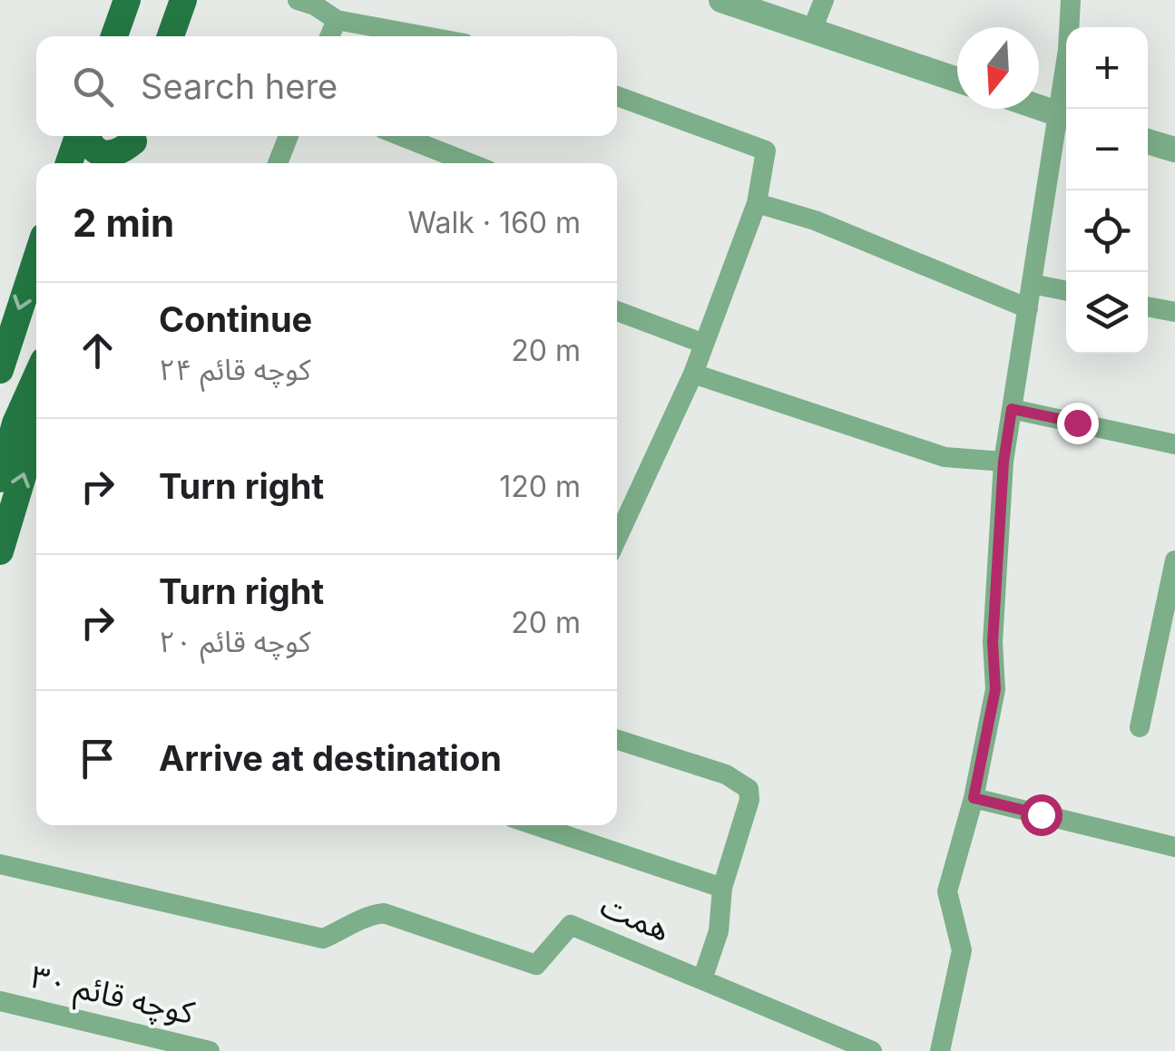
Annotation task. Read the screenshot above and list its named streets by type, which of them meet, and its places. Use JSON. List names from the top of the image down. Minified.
{"streets":{"street":["همت","کوچه قائم ۳۰"]},"north":"bottom","page":{"map_buttons":["+","−"],"search":"Search here","heading":["2 min","Walk · 160 m"],"list":[["Continue","کوچه قائم ۲۴","20 m"],["Turn right","120 m"],["Turn right","کوچه قائم ۲۰","20 m"],"Arrive at destination"]}}
